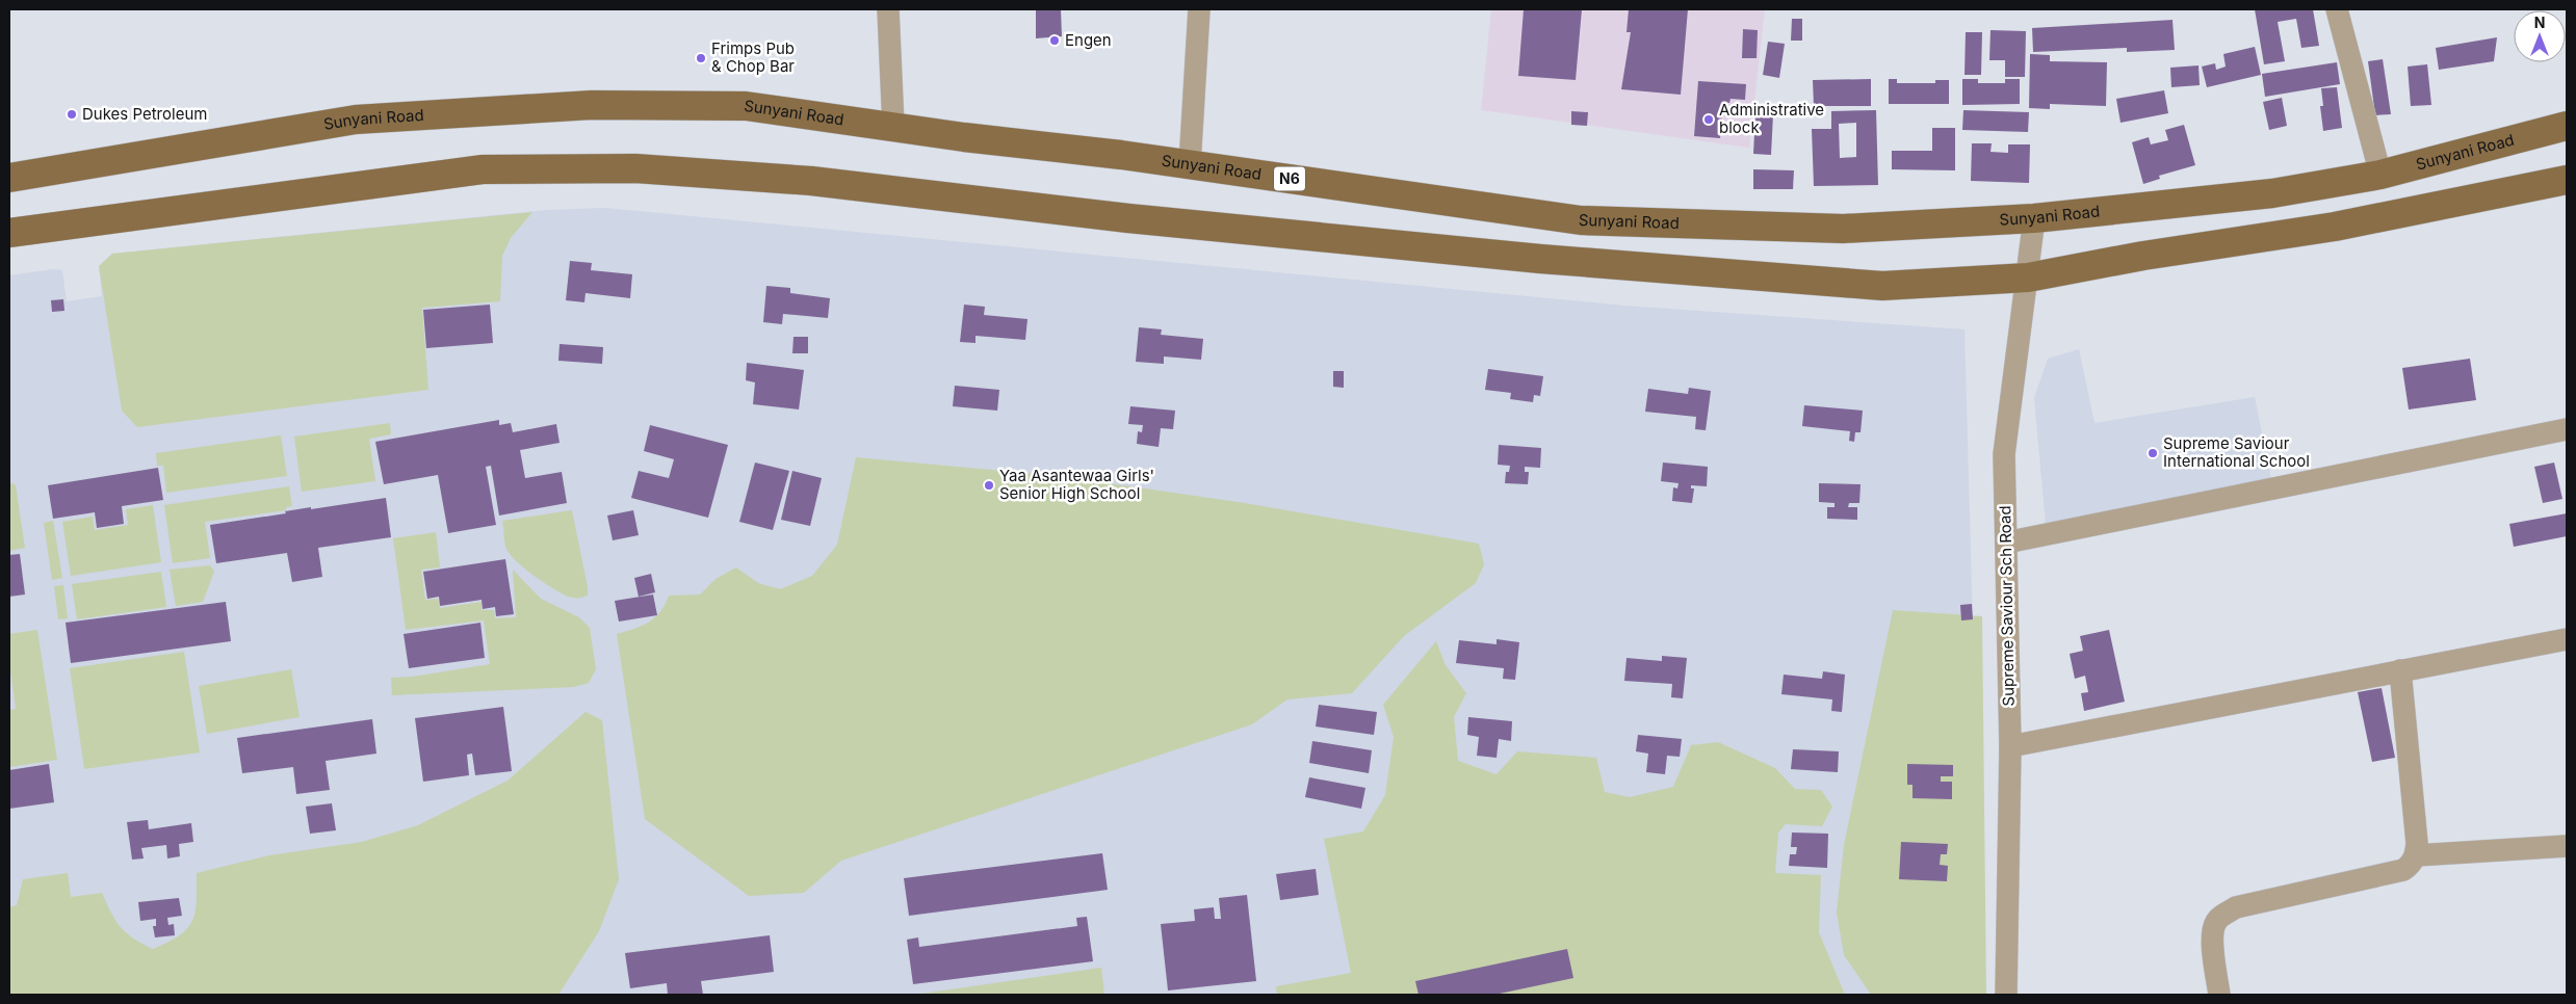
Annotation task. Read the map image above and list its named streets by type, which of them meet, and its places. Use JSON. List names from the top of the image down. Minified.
{"streets":{"main road":["Sunyani Road","N6"],"street":["Supreme Saviour Sch Road"]},"crossings":[["Sunyani Road","Supreme Saviour Sch Road"]],"places":["Engen","Frimps Pub & Chop Bar","Dukes Petroleum","Administrative block","Supreme Saviour International School","Yaa Asantewaa Girls' Senior High School"],"north":"top"}
